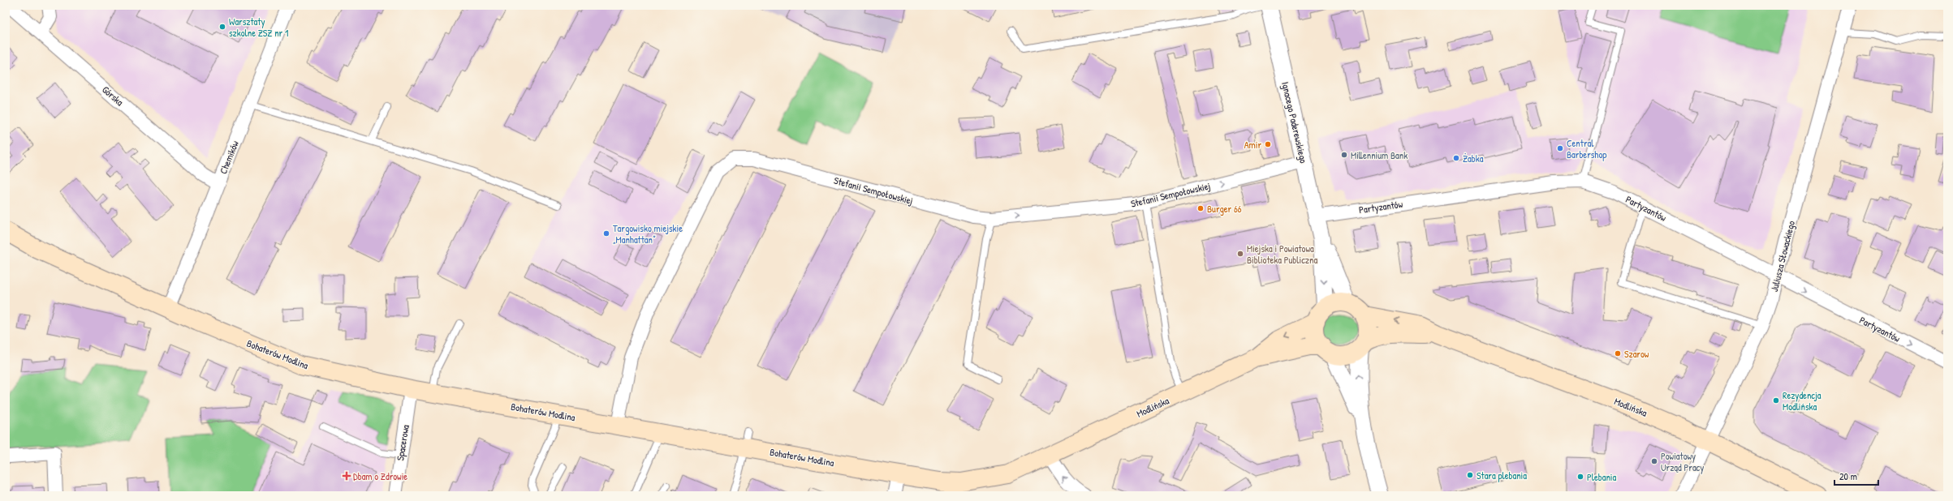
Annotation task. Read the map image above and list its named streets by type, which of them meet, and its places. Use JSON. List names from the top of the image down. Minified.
{"streets":{"main road":["Bohaterów Modlina","Modlińska"],"street":["Górska","Ignacego Paderewskiego","Chemików","Stefanii Sempołowskiej","Partyzantów","Juliusza Słowackiego","Spacerowa"]},"crossings":[["Górska","Chemików"],["Ignacego Paderewskiego","Stefanii Sempołowskiej"],["Ignacego Paderewskiego","Partyzantów"],["Ignacego Paderewskiego","Modlińska"],["Chemików","Bohaterów Modlina"],["Stefanii Sempołowskiej","Bohaterów Modlina"],["Partyzantów","Juliusza Słowackiego"],["Juliusza Słowackiego","Modlińska"],["Bohaterów Modlina","Modlińska"],["Bohaterów Modlina","Spacerowa"]],"one_way":["Stefanii Sempołowskiej"],"places":{"other":["Warsztaty szkolne ZSZ nr 1","Amir","Central Barbershop","Millennium Bank","Żabka","Burger 66","Targowisko miejskie „Manhattan”","Miejska i Powiatowa Biblioteka Publiczna","Szarow","Rezydencja Modlińska","Powiatowy Urząd Pracy","Stara plebania","Plebania"],"health":["Dbam o Zdrowie"]},"scale_bar":"20 m"}
